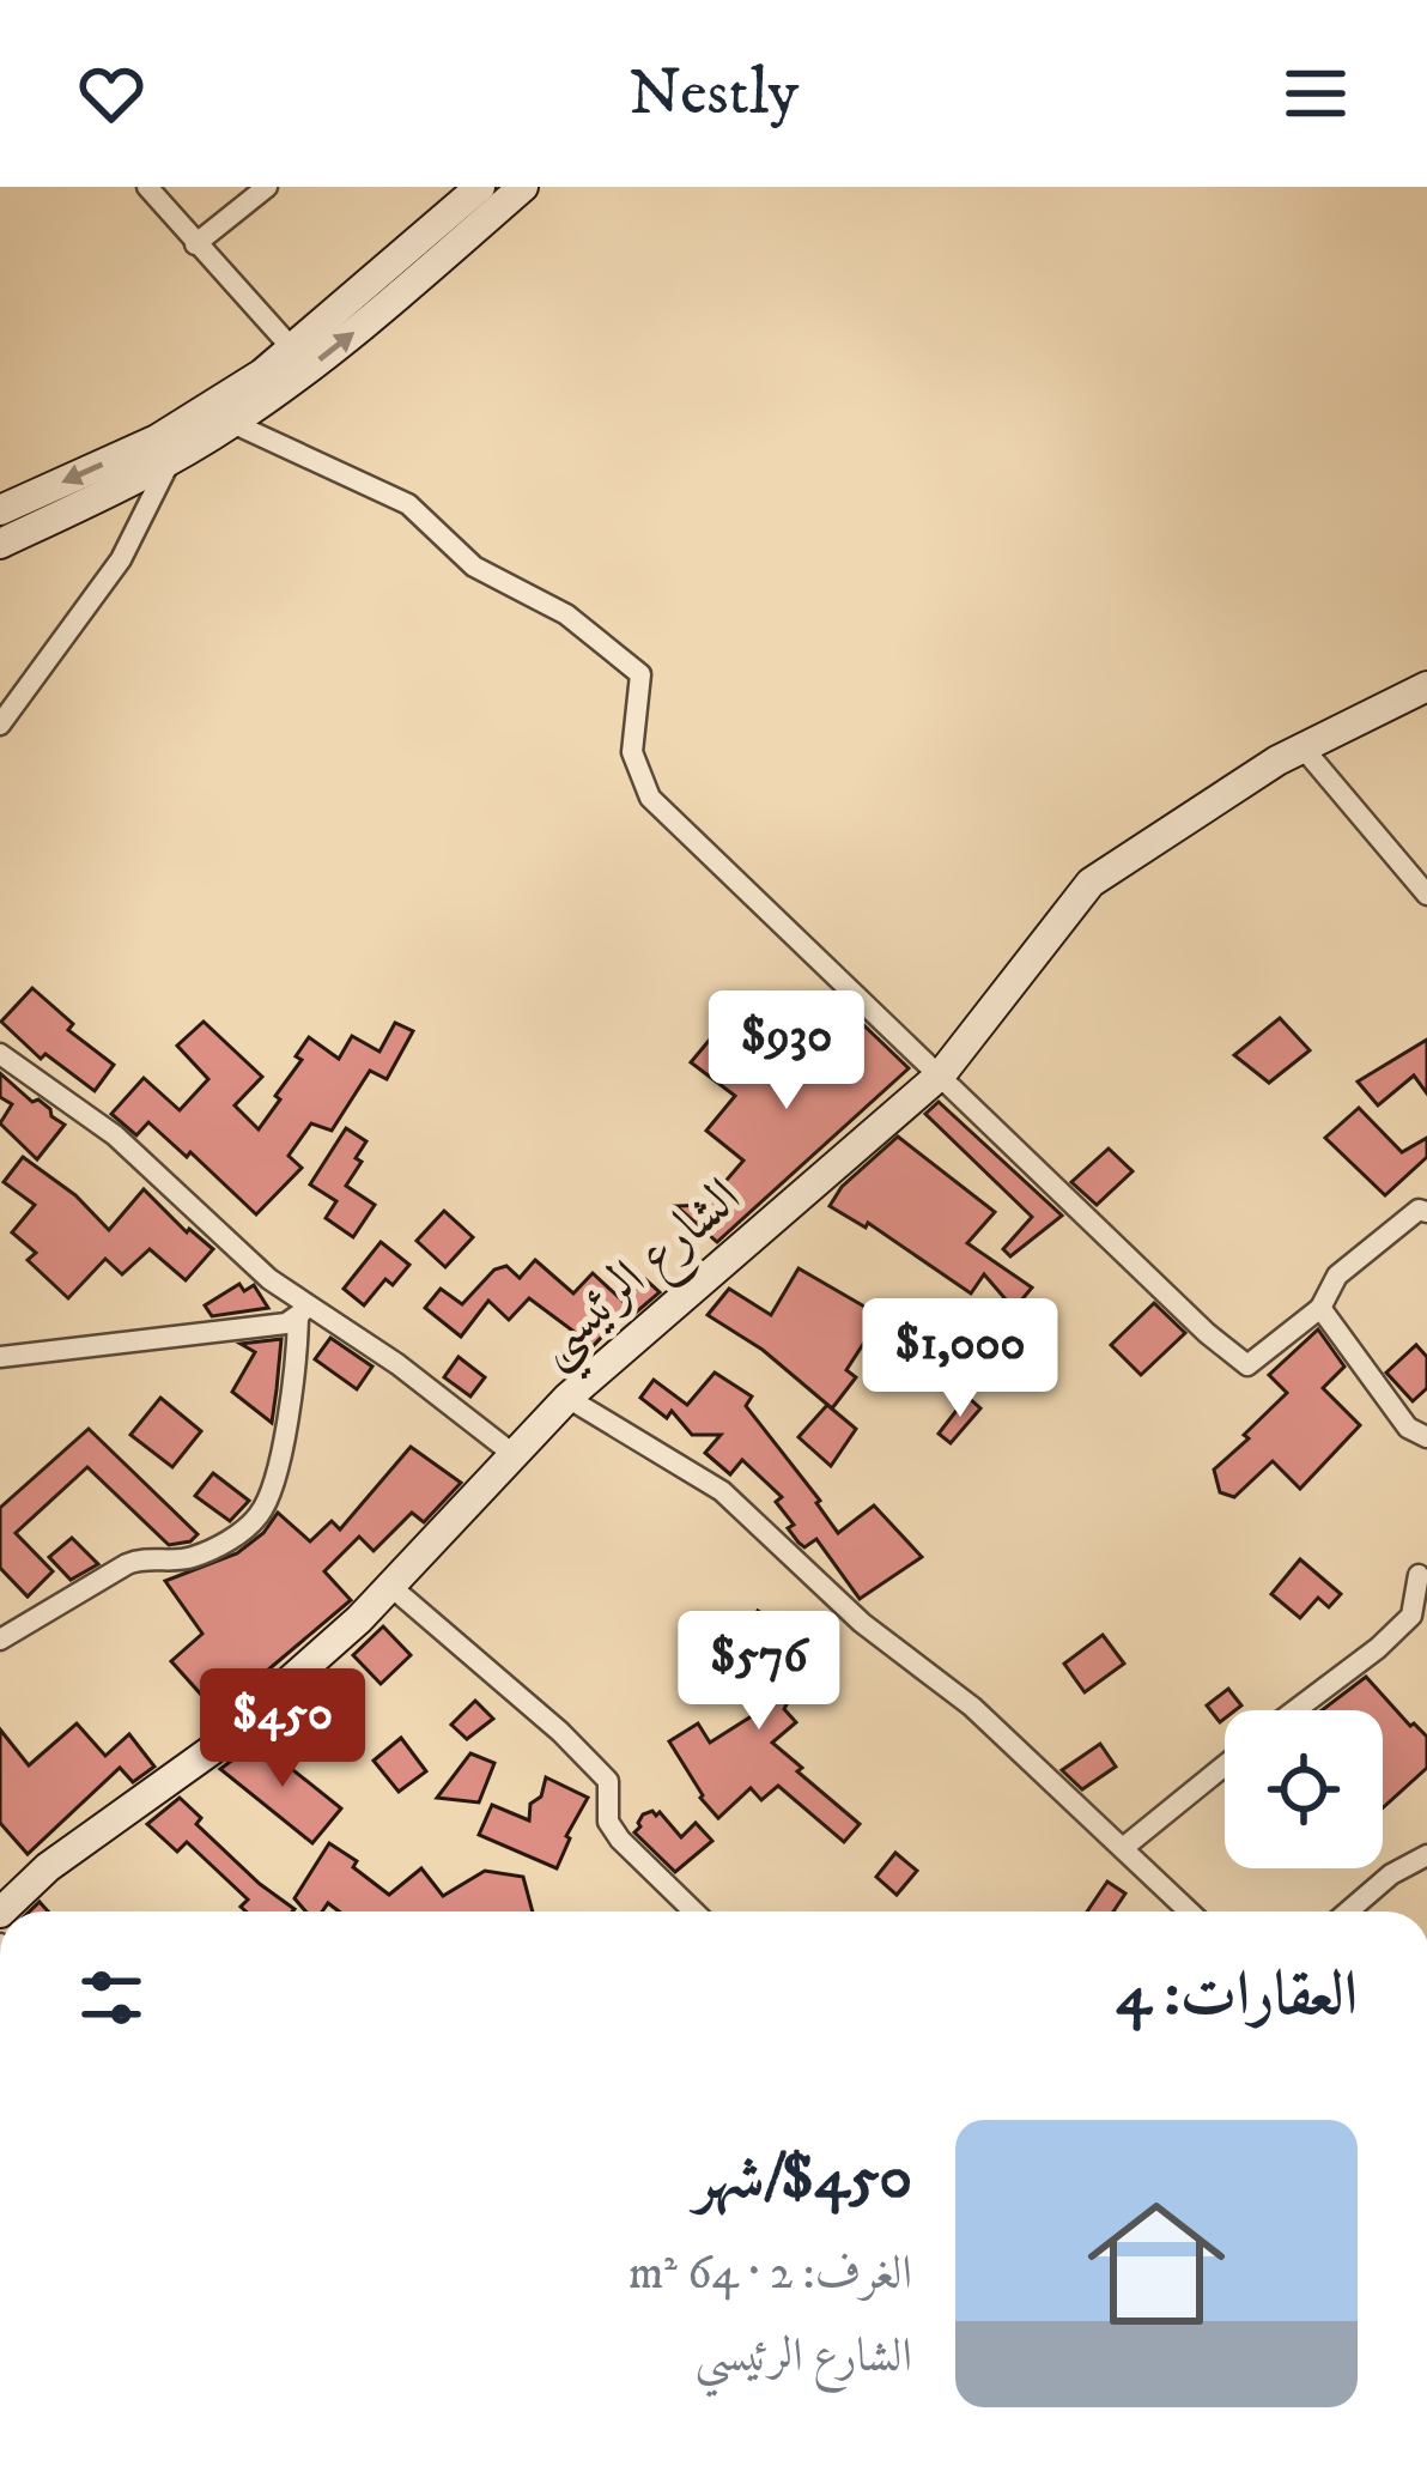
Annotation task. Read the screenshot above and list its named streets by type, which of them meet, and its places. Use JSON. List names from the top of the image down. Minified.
{"streets":{"street":["الشارع الرئيسي"]},"page":{"header":"Nestly","price":["$930","$1,000","$576","$450"],"heading":"العقارات: 4","list":[{"name":"$450/شهر","note":"الغرف: 2 · 64 m² · الشارع الرئيسي"}]}}
